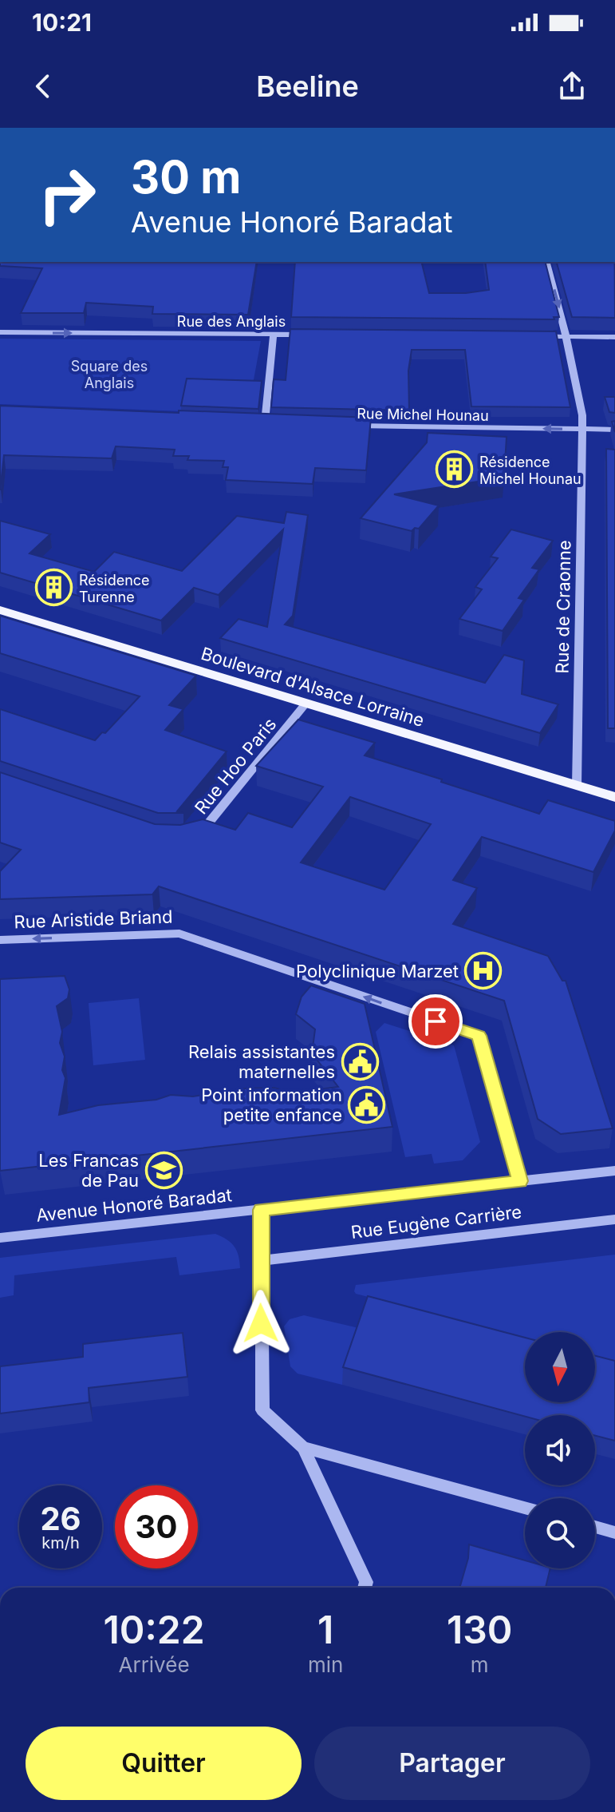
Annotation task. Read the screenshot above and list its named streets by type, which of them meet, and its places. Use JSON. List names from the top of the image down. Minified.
{"streets":{"main road":["Boulevard d'Alsace Lorraine"],"street":["Rue des Anglais","Rue Michel Hounau","Rue de Craonne","Rue Hoo Paris","Rue Aristide Briand","Avenue Honoré Baradat","Rue Eugène Carrière"]},"crossings":[["Rue Michel Hounau","Rue de Craonne"],["Rue de Craonne","Boulevard d'Alsace Lorraine"],["Boulevard d'Alsace Lorraine","Rue Hoo Paris"],["Rue Aristide Briand","Avenue Honoré Baradat"]],"one_way":["Rue des Anglais","Rue Michel Hounau","Rue Aristide Briand"],"parks":["Square des Anglais"],"places":{"building":["Résidence Michel Hounau","Résidence Turenne"],"hospital":["Polyclinique Marzet"],"public building":["Relais assistantes maternelles","Point information petite enfance"],"school or university":["Les Francas de Pau"]},"north":"bottom","page":{"status":"10:21","header":"Beeline","turn":["30 m","Avenue Honoré Baradat"],"speed":"26 km/h","limit":"30","eta":["10:22","Arrivée","1","min","130","m"],"buttons":["Quitter","Partager"]}}
